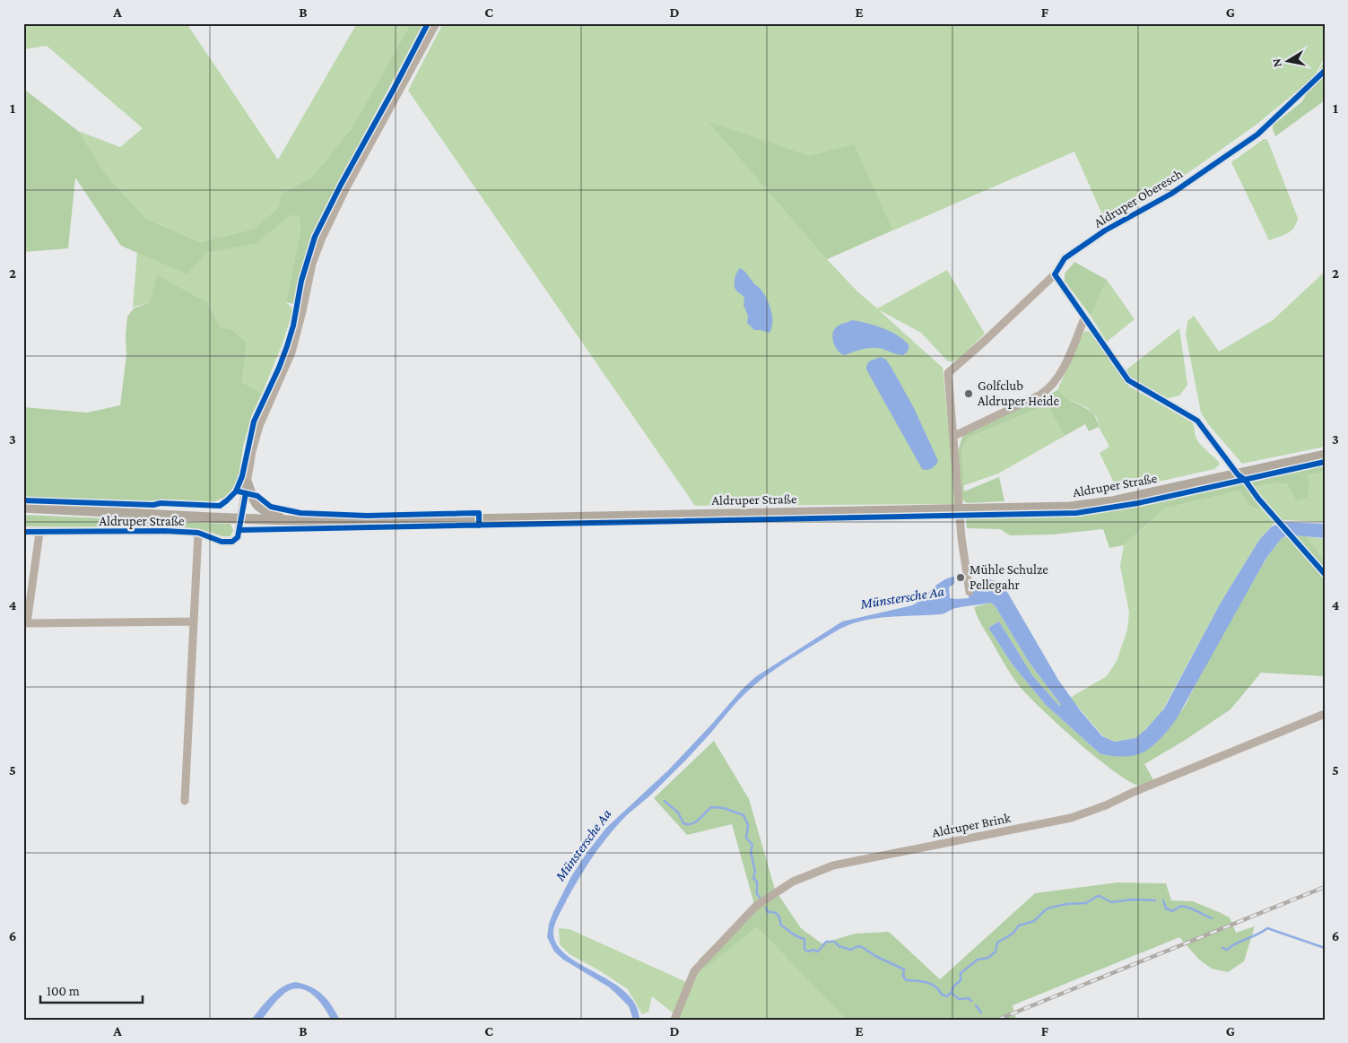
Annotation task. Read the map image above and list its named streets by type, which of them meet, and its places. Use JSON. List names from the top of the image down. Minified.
{"streets":{"main road":["Aldruper Straße"],"street":["Aldruper Oberesch","Aldruper Brink"]},"crossings":[["Aldruper Oberesch","Aldruper Straße"]],"water":["Münstersche Aa"],"places":["Golfclub Aldruper Heide","Mühle Schulze Pellegahr"],"scale_bar":"100 m","north":"left","grid":{"columns":["A","B","C","D","E","F","G"],"rows":["1","2","3","4","5","6"]}}
